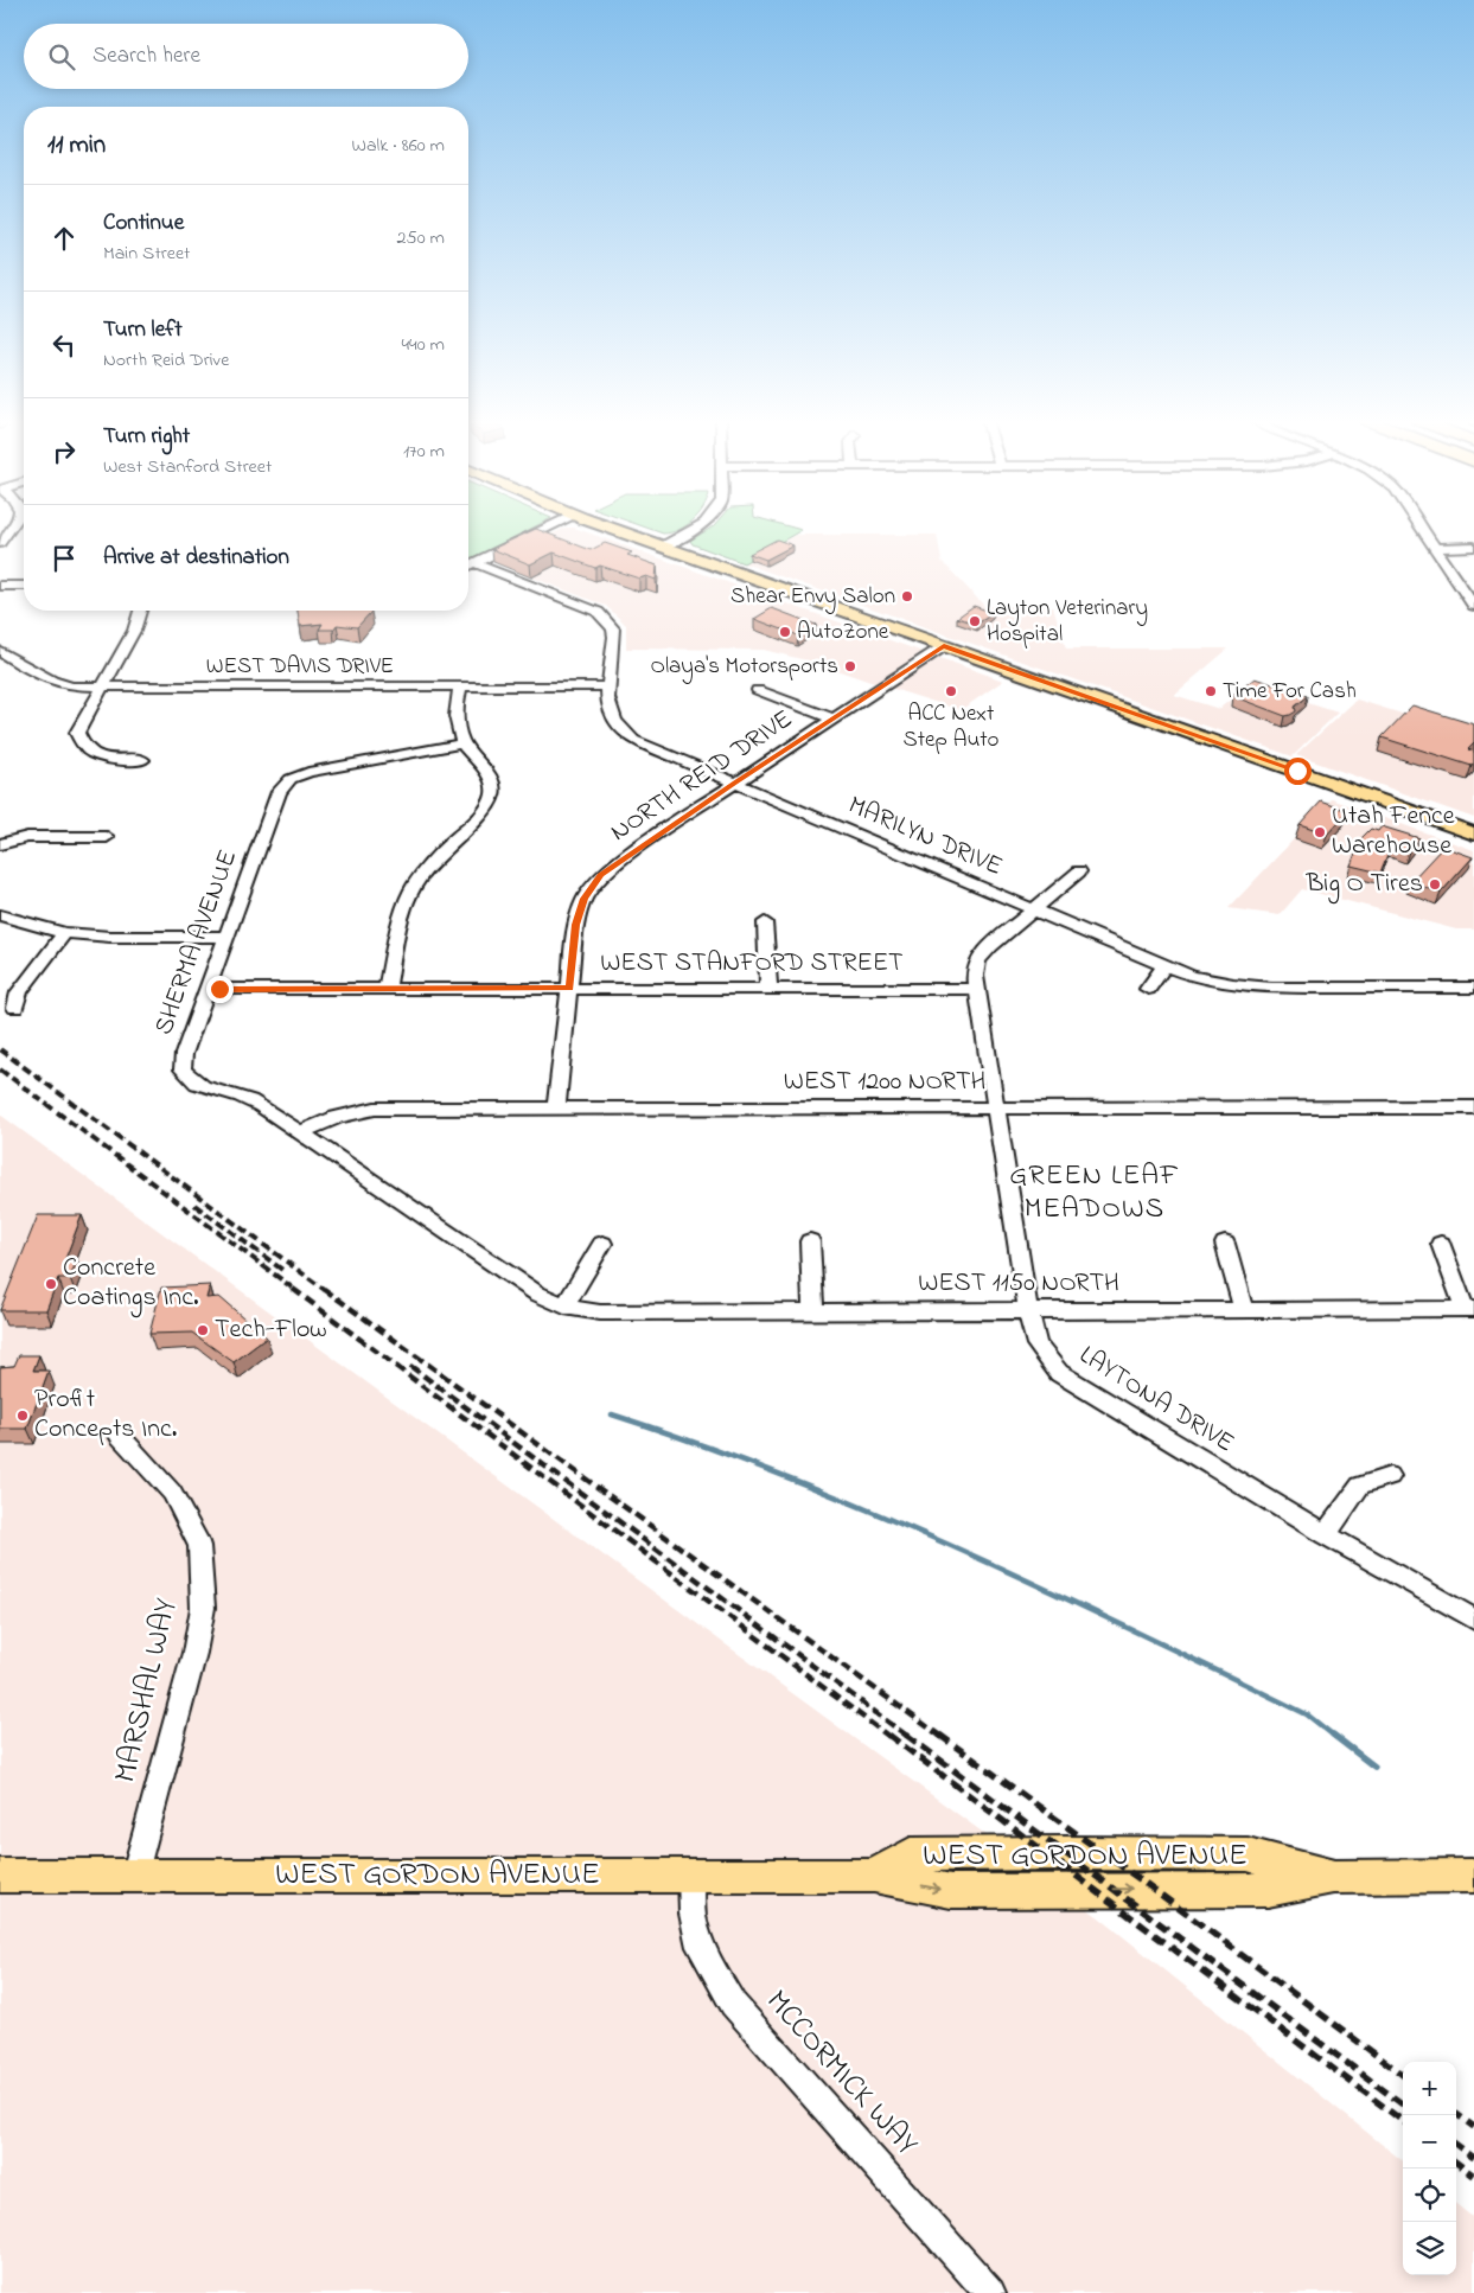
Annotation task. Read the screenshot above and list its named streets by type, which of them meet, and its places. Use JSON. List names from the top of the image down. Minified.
{"streets":{"main road":["WEST GORDON AVENUE"],"street":["WEST DAVIS DRIVE","NORTH REID DRIVE","MARILYN DRIVE","SHERMA AVENUE","WEST STANFORD STREET","WEST 1200 NORTH","WEST 1150 NORTH","LAYTONA DRIVE","MARSHAL WAY","MCCORMICK WAY"]},"crossings":[["WEST DAVIS DRIVE","MARILYN DRIVE"],["NORTH REID DRIVE","MARILYN DRIVE"],["NORTH REID DRIVE","WEST STANFORD STREET"],["NORTH REID DRIVE","WEST 1200 NORTH"],["MARILYN DRIVE","LAYTONA DRIVE"],["SHERMA AVENUE","WEST STANFORD STREET"],["SHERMA AVENUE","WEST 1200 NORTH"],["SHERMA AVENUE","WEST 1150 NORTH"],["WEST STANFORD STREET","LAYTONA DRIVE"],["WEST 1200 NORTH","LAYTONA DRIVE"],["WEST 1150 NORTH","LAYTONA DRIVE"],["MARSHAL WAY","WEST GORDON AVENUE"],["WEST GORDON AVENUE","MCCORMICK WAY"]],"districts":["GREEN LEAF MEADOWS"],"places":["Shear Envy Salon","Layton Veterinary Hospital","AutoZone","Olaya's Motorsports","ACC Next Step Auto","Time For Cash","Utah Fence Warehouse","Big O Tires","Concrete Coatings Inc.","Tech-Flow","Profit Concepts Inc."],"page":{"search":"Search here","heading":["11 min","Walk · 860 m"],"list":[["Continue","Main Street","250 m"],["Turn left","North Reid Drive","440 m"],["Turn right","West Stanford Street","170 m"],"Arrive at destination"],"map_buttons":["+","−"]}}
